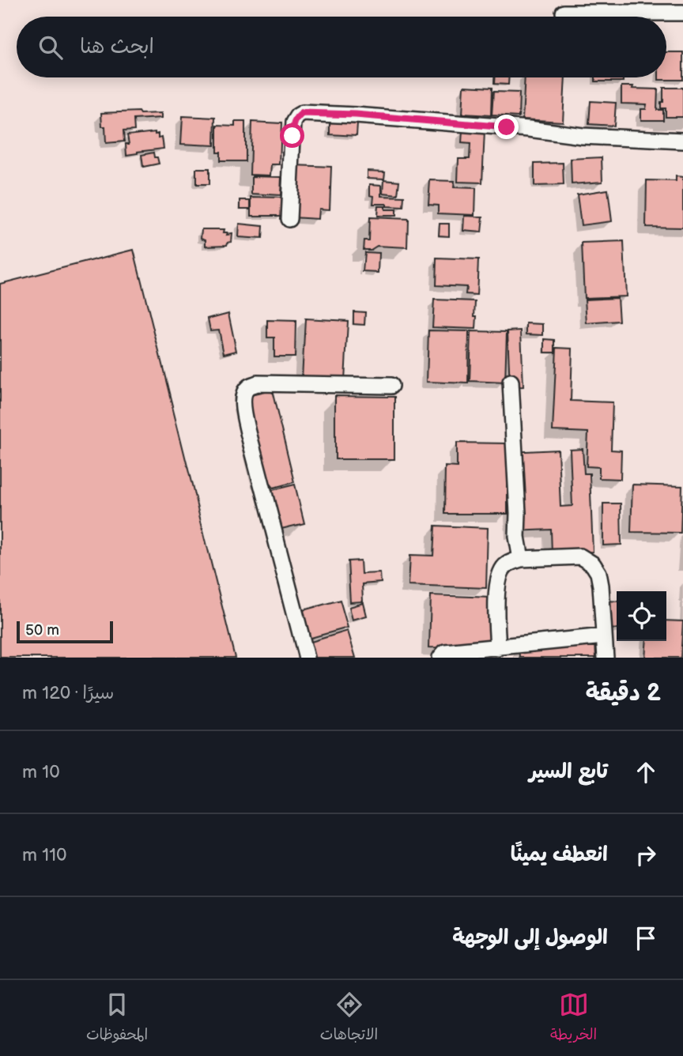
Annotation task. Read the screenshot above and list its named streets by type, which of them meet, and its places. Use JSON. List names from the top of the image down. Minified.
{"scale_bar":"50 m","page":{"search":"ابحث هنا","scale":"50 m","heading":["2 دقيقة","سيرًا · 120 m"],"list":[["تابع السير","10 m"],["انعطف يمينًا","110 m"],"الوصول إلى الوجهة"],"nav":["الخريطة","الاتجاهات","المحفوظات"]}}
